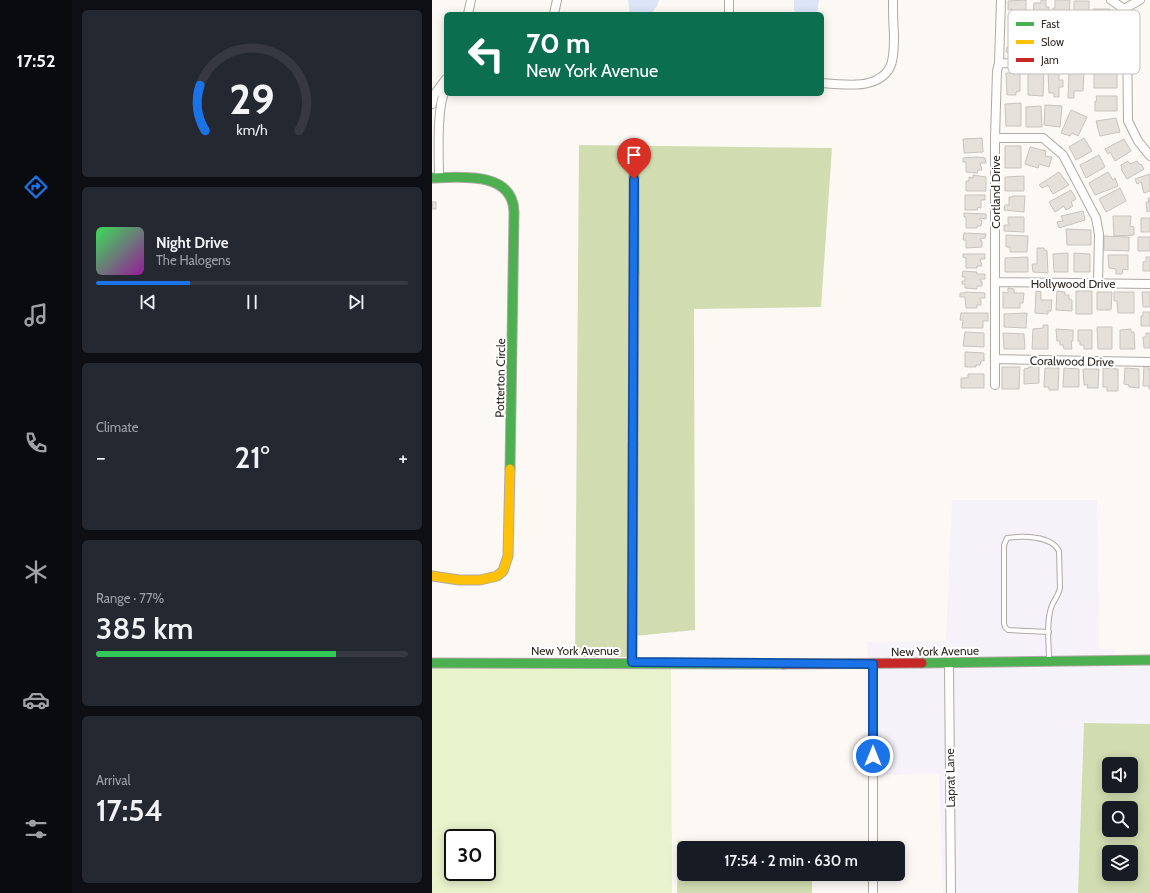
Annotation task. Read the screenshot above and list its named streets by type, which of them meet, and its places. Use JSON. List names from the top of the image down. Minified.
{"streets":{"street":["Cortland Drive","Hollywood Drive","Coralwood Drive","Potterton Circle","New York Avenue","Laprat Lane"]},"crossings":[["Cortland Drive","Hollywood Drive"],["Cortland Drive","Coralwood Drive"],["New York Avenue","Laprat Lane"]],"legend":["Fast","Slow","Jam"],"page":{"tabs":"17:52","turn":["70 m","New York Avenue"],"song":["Night Drive","The Halogens"],"tile":["Climate",["Range · 77%","385 km"],["Arrival","17:54"]],"heat":["−","21°","+"],"limit":"30","trip":"17:54 · 2 min · 630 m","gauge":["29","km/h"]}}
